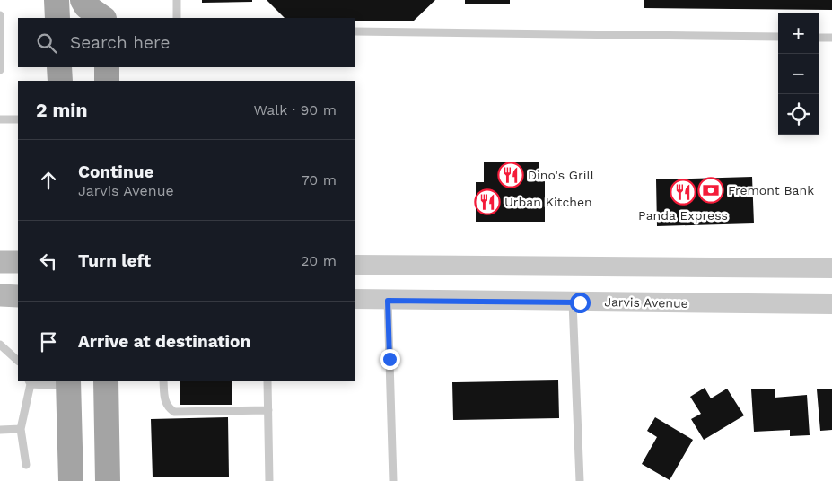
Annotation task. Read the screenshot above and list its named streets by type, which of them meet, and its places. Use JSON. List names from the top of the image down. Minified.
{"streets":{"street":["Jarvis Avenue"]},"places":{"restaurant":["Dino's Grill","Panda Express","Urban Kitchen"],"bank":["Fremont Bank"]},"page":{"map_buttons":["+","−"],"search":"Search here","heading":["2 min","Walk · 90 m"],"list":[["Continue","Jarvis Avenue","70 m"],["Turn left","20 m"],"Arrive at destination"]}}
